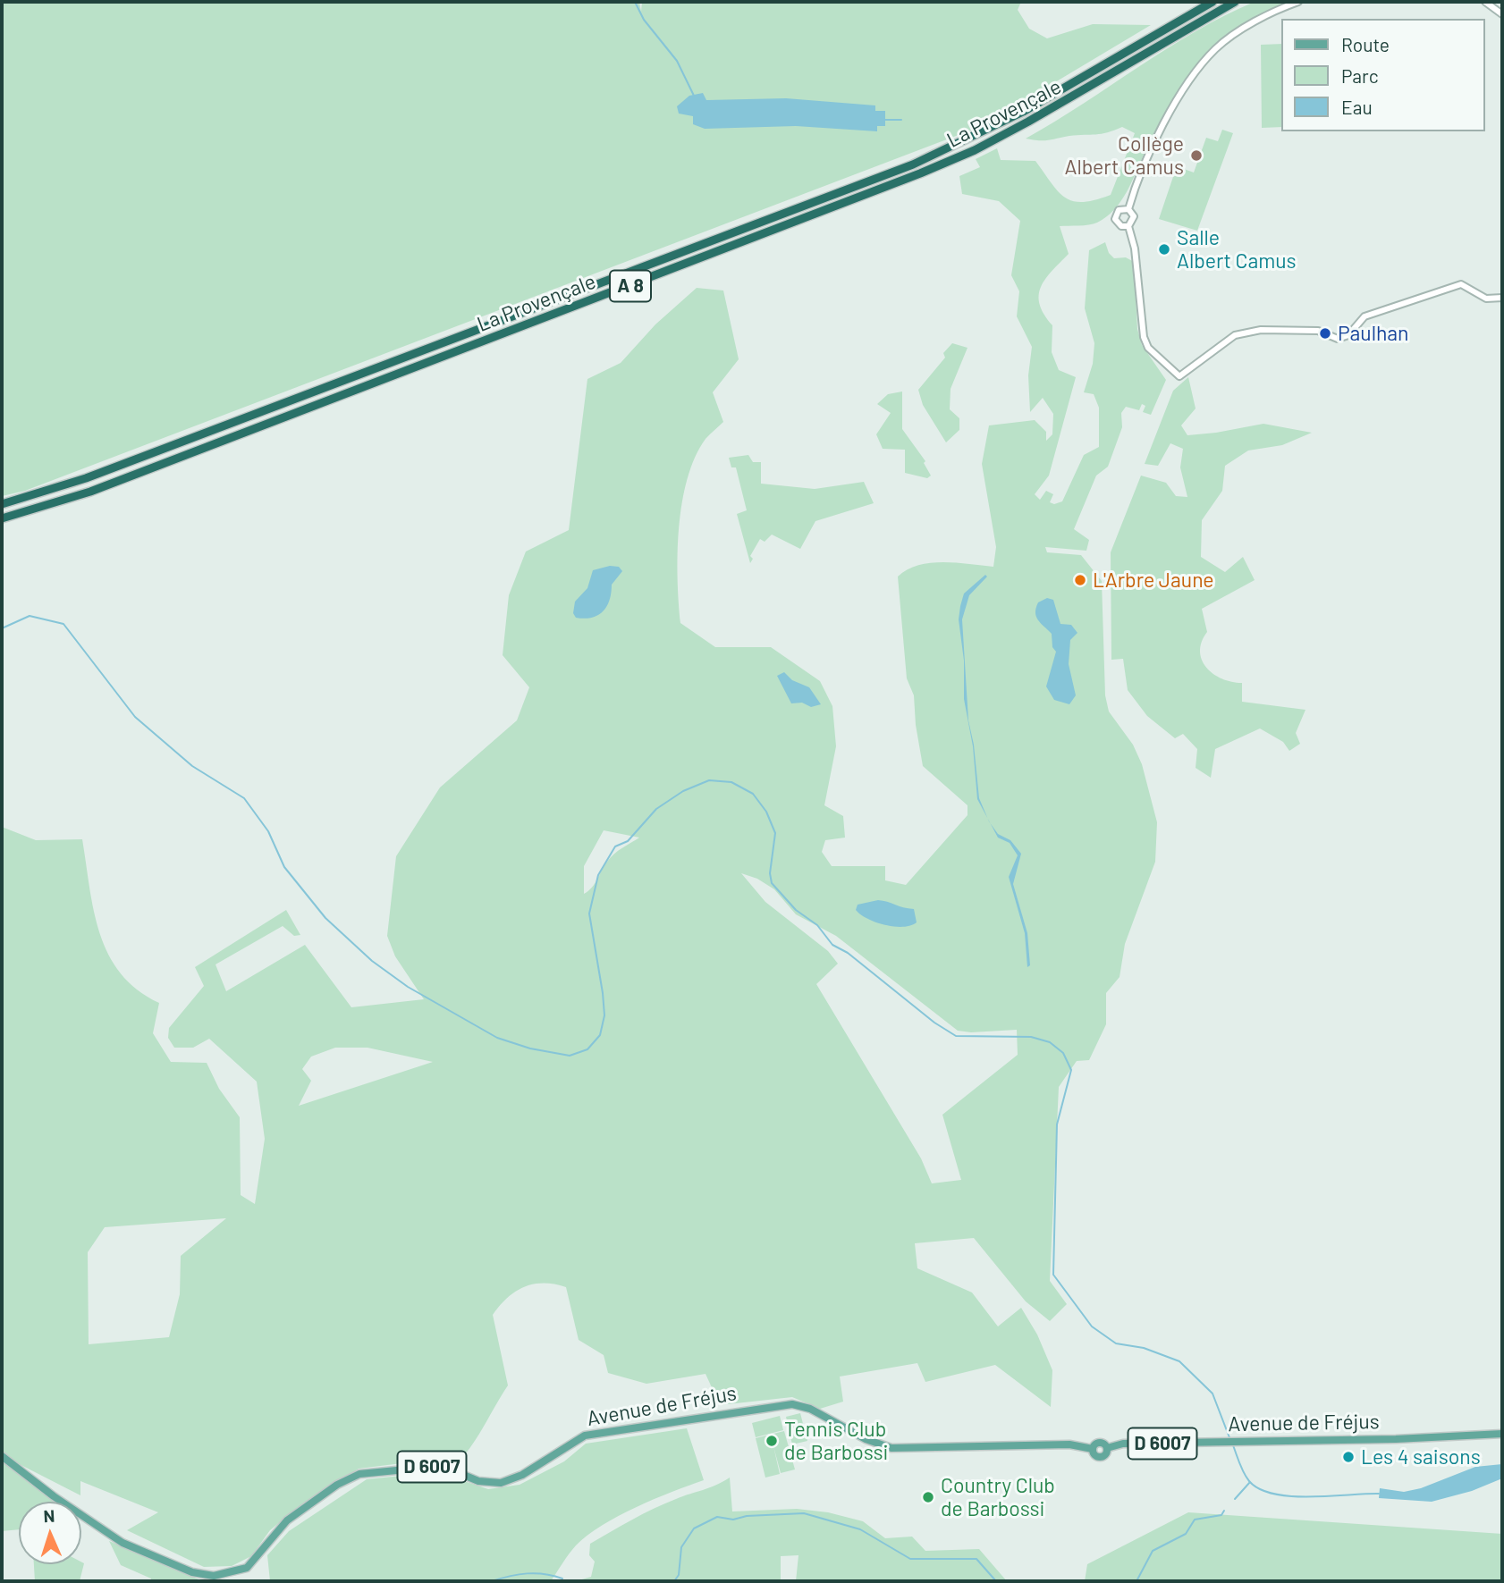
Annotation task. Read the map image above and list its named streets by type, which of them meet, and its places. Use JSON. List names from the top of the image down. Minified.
{"streets":{"highway":["La Provençale","A 8"],"main road":["Avenue de Fréjus","D 6007"]},"places":["Collège Albert Camus","Salle Albert Camus","Paulhan","L'Arbre Jaune","Tennis Club de Barbossi","Les 4 saisons","Country Club de Barbossi"],"legend":["Route","Parc","Eau"],"north":"top"}
